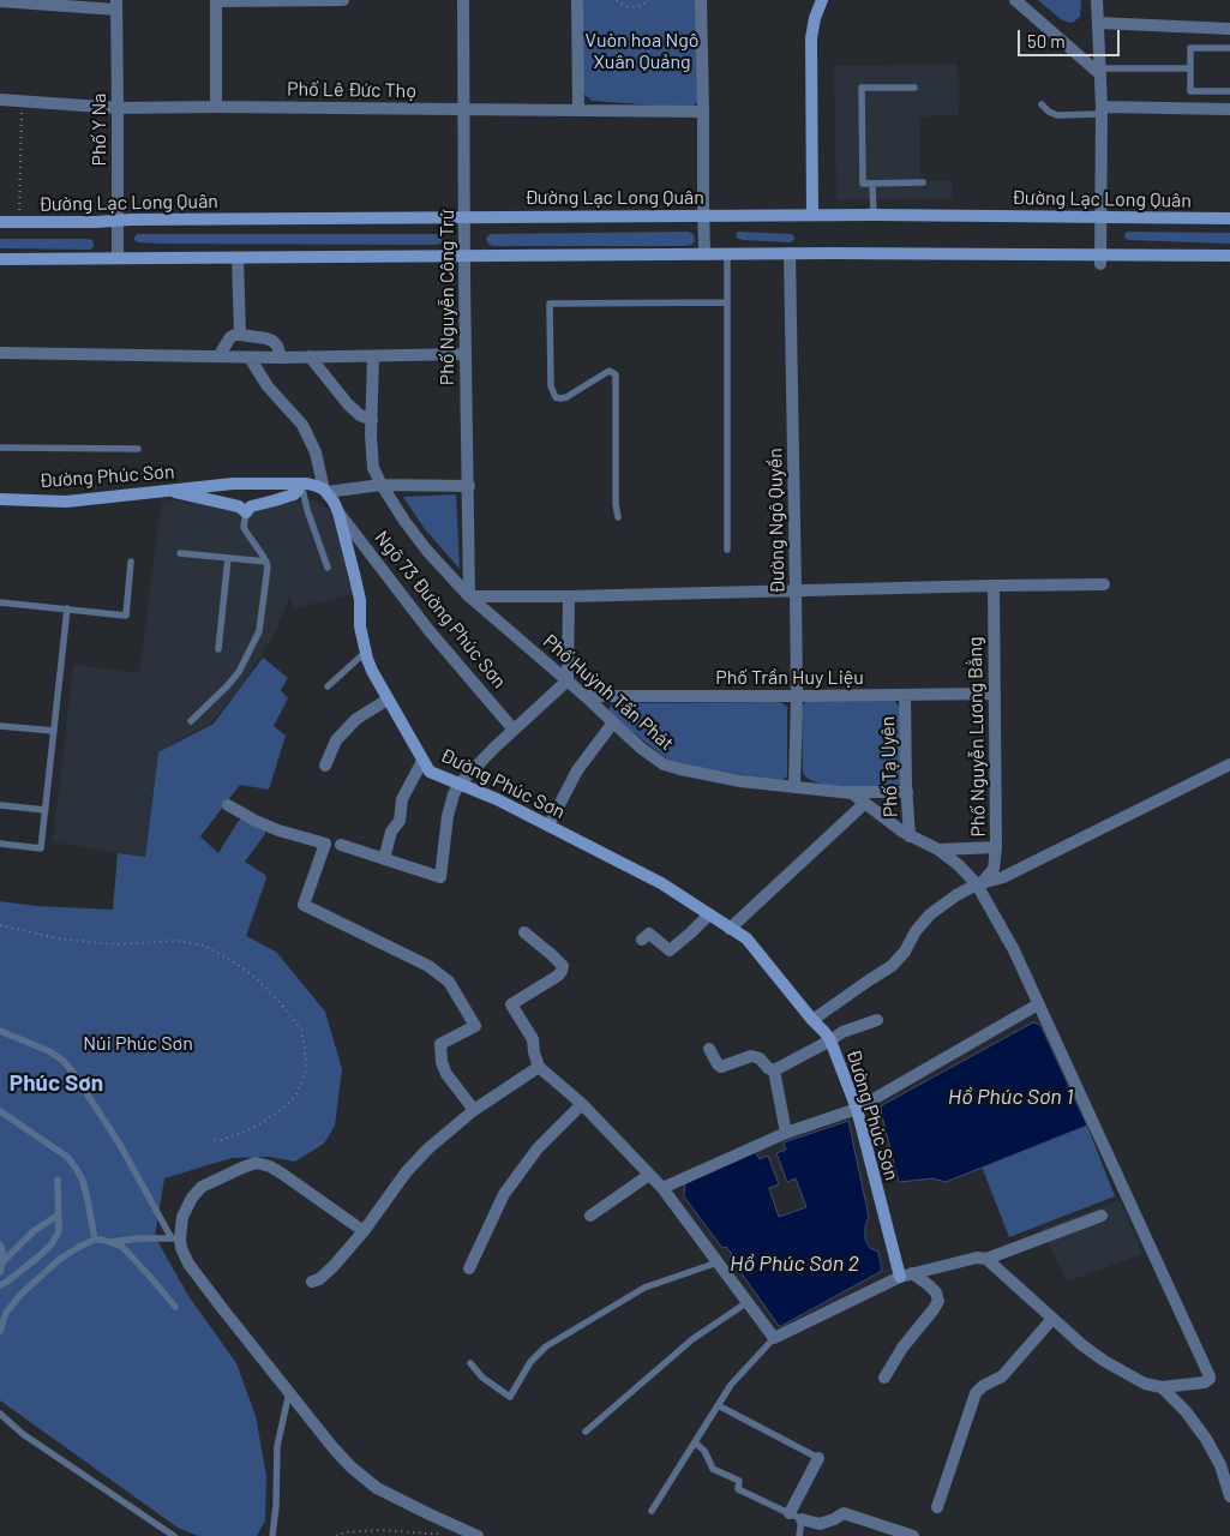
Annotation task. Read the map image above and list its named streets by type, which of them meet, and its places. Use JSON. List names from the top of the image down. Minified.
{"streets":{"main road":["Đường Lạc Long Quân","Đường Phúc Sơn"],"street":["Phố Lê Đức Thọ","Phố Y Na","Phố Nguyễn Công Trứ","Đường Ngô Quyền","Ngõ 73 Đường Phúc Sơn","Phố Trần Huy Liệu","Phố Huỳnh Tấn Phát","Phố Nguyễn Lương Bằng","Phố Tạ Uyên"]},"crossings":[["Phố Lê Đức Thọ","Phố Y Na"],["Phố Lê Đức Thọ","Phố Nguyễn Công Trứ"],["Phố Y Na","Đường Lạc Long Quân"],["Đường Lạc Long Quân","Phố Nguyễn Công Trứ"],["Phố Nguyễn Công Trứ","Phố Huỳnh Tấn Phát"],["Đường Phúc Sơn","Ngõ 73 Đường Phúc Sơn"],["Đường Ngô Quyền","Phố Trần Huy Liệu"],["Đường Ngô Quyền","Phố Huỳnh Tấn Phát"],["Phố Trần Huy Liệu","Phố Huỳnh Tấn Phát"],["Phố Trần Huy Liệu","Phố Nguyễn Lương Bằng"],["Phố Trần Huy Liệu","Phố Tạ Uyên"],["Phố Huỳnh Tấn Phát","Phố Nguyễn Lương Bằng"],["Phố Huỳnh Tấn Phát","Phố Tạ Uyên"]],"districts":["Phúc Sơn"],"water":["Hồ Phúc Sơn 1","Hồ Phúc Sơn 2"],"parks":["Vuòn hoa Ngô Xuân Quảng","Núi Phúc Sơn"],"scale_bar":"50 m"}
